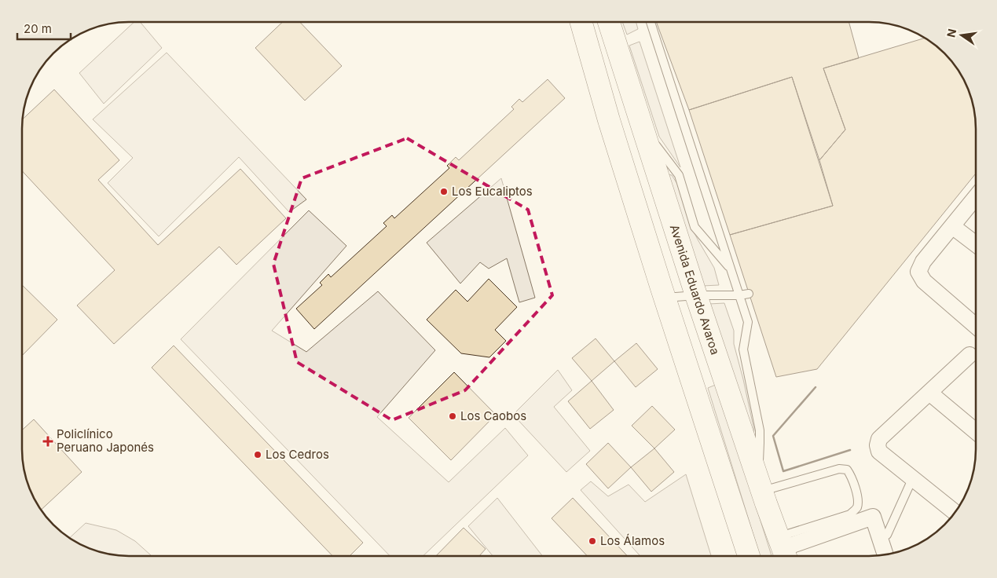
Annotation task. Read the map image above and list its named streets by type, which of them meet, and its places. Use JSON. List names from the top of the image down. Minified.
{"streets":{"main road":["Avenida Eduardo Avaroa"]},"places":{"other":["Los Eucaliptos","Los Caobos","Los Cedros","Los Álamos"],"health":["Policlínico Peruano Japonés"]},"scale_bar":"20 m","north":"left"}
